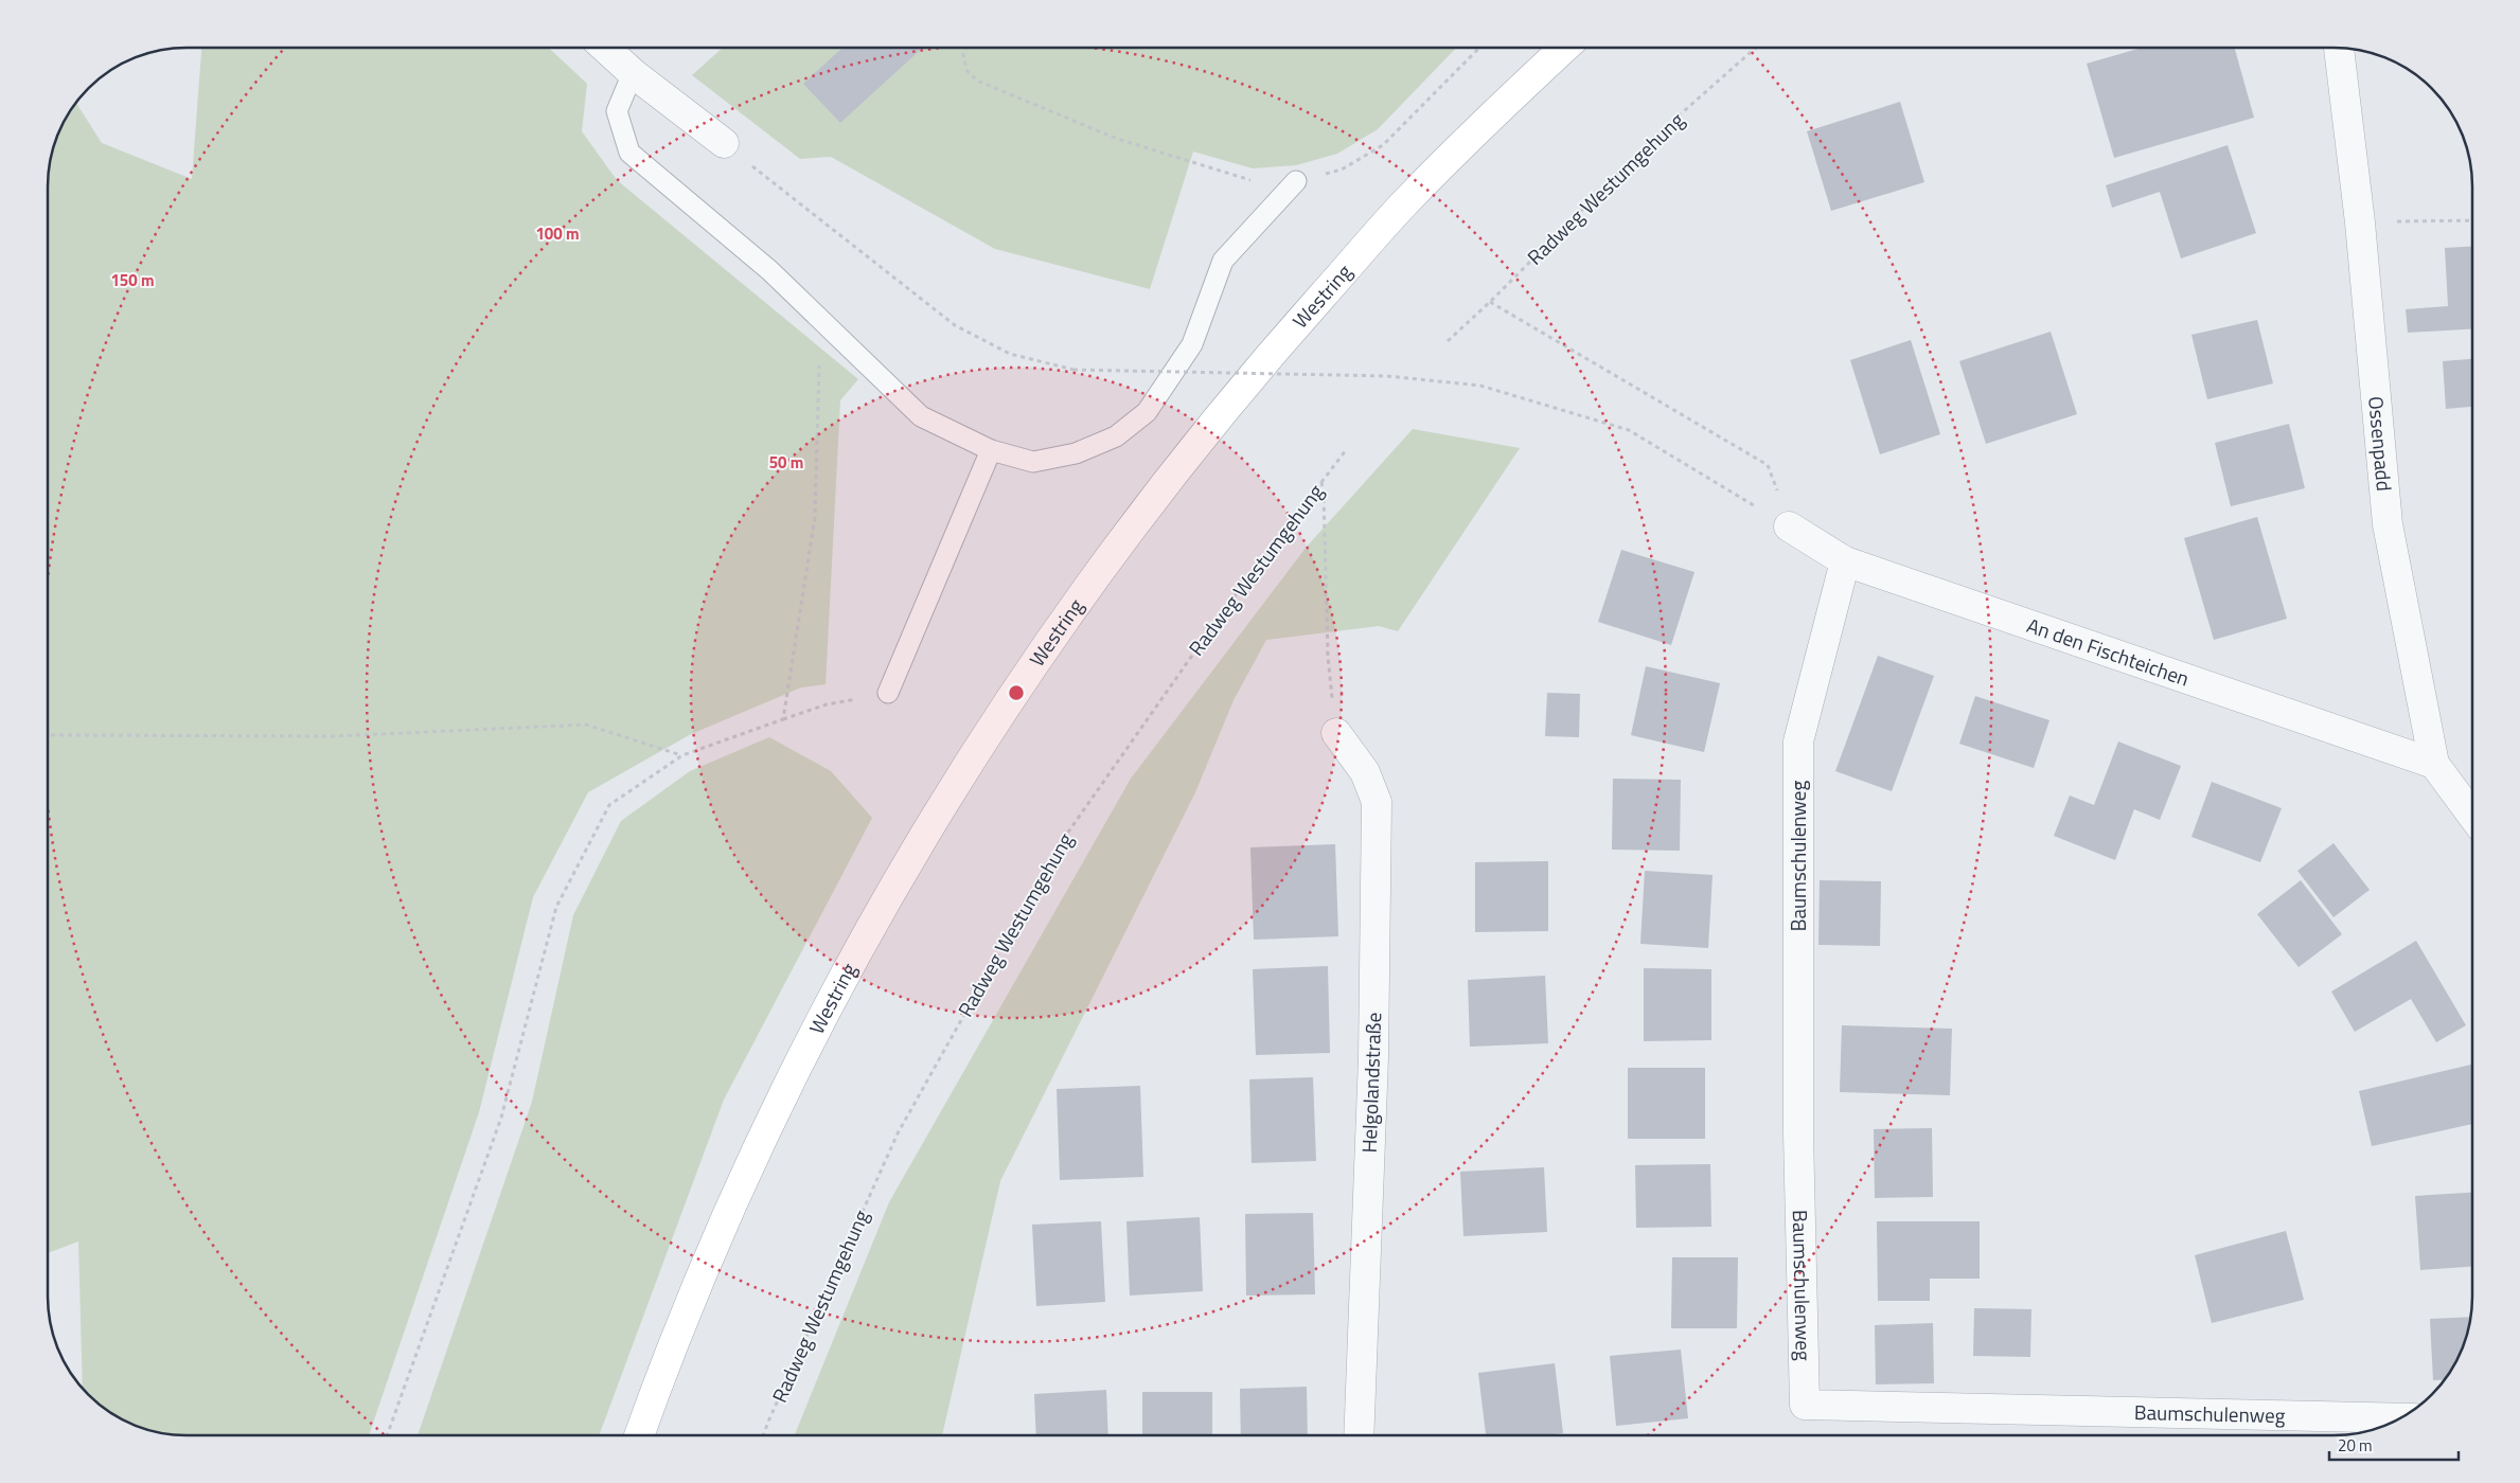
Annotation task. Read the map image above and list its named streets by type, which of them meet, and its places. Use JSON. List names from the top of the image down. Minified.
{"streets":{"main road":["Westring"],"street":["Ossenpadd","An den Fischteichen","Baumschulenweg","Helgolandstraße"],"path":["Radweg Westumgehung"]},"crossings":[["Ossenpadd","An den Fischteichen"],["An den Fischteichen","Baumschulenweg"]],"scale_bar":"20 m","rings":["100 m","150 m","50 m"]}
